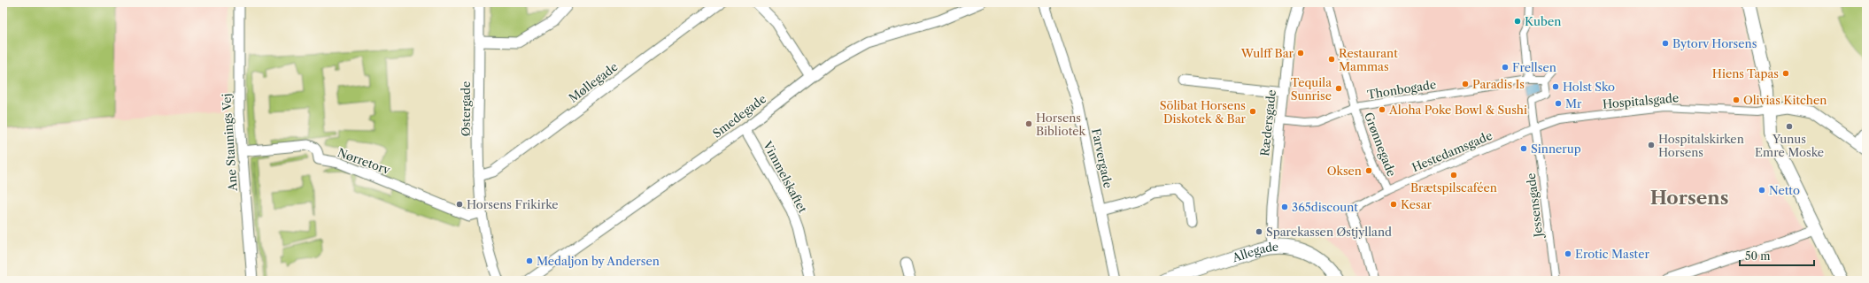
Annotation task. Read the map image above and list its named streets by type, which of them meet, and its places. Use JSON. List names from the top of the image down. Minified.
{"streets":{"street":["Møllegade","Thonbogade","Hospitalsgade","Østergade","Smedegade","Rædersgade","Ane Staunings Vej","Grønnegade","Hestedamsgade","Farvergade","Nørretorv","Vimmelskaftet","Jessensgade","Allegade"]},"crossings":[["Møllegade","Østergade"],["Thonbogade","Rædersgade"],["Thonbogade","Grønnegade"],["Thonbogade","Jessensgade"],["Hospitalsgade","Hestedamsgade"],["Hospitalsgade","Jessensgade"],["Smedegade","Vimmelskaftet"],["Rædersgade","Allegade"],["Ane Staunings Vej","Nørretorv"],["Grønnegade","Hestedamsgade"],["Hestedamsgade","Jessensgade"]],"districts":["Horsens"],"places":["Kuben","Bytorv Horsens","Wulff Bar","Restaurant Mammas","Frellsen","Hiens Tapas","Paradis Is","Holst Sko","Tequila Sunrise","Olivias Kitchen","Mr","Aloha Poke Bowl & Sushi","Sölibat Horsens Diskotek & Bar","Horsens Bibliotek","Yunus Emre Moske","Hospitalskirken Horsens","Sinnerup","Oksen","Brætspilscaféen","Netto","Horsens Frikirke","Kesar","365discount","Sparekassen Østjylland","Erotic Master","Medaljon by Andersen"],"scale_bar":"50 m"}
